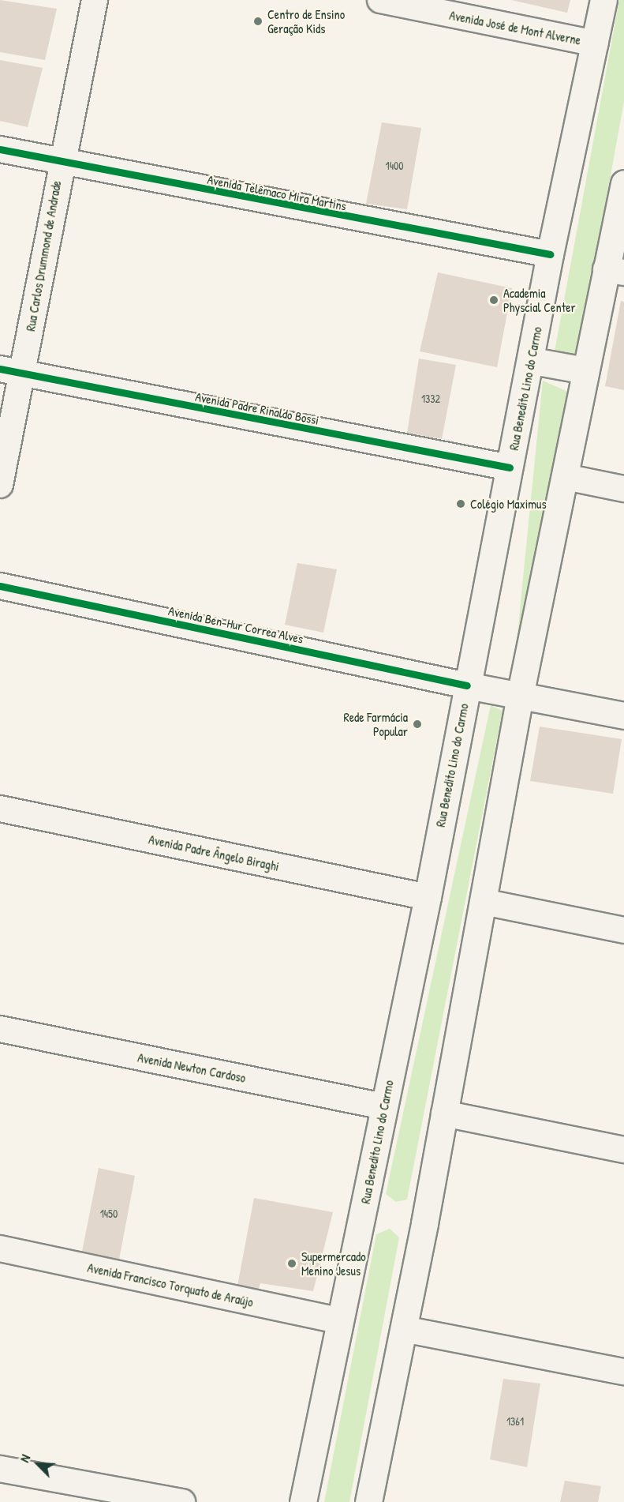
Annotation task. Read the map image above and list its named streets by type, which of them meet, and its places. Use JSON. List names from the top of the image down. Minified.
{"streets":{"main road":["Rua Benedito Lino do Carmo"],"street":["Avenida José de Mont Alverne","Avenida Telêmaco Mira Martins","Rua Carlos Drummond de Andrade","Avenida Padre Rinaldo Bossi","Avenida Ben-Hur Correa Alves","Avenida Padre Ângelo Biraghi","Avenida Newton Cardoso","Avenida Francisco Torquato de Araújo"]},"crossings":[["Avenida José de Mont Alverne","Rua Benedito Lino do Carmo"],["Avenida Telêmaco Mira Martins","Rua Carlos Drummond de Andrade"],["Avenida Telêmaco Mira Martins","Rua Benedito Lino do Carmo"],["Rua Carlos Drummond de Andrade","Avenida Padre Rinaldo Bossi"],["Rua Benedito Lino do Carmo","Avenida Padre Rinaldo Bossi"],["Rua Benedito Lino do Carmo","Avenida Ben-Hur Correa Alves"],["Rua Benedito Lino do Carmo","Avenida Padre Ângelo Biraghi"],["Rua Benedito Lino do Carmo","Avenida Newton Cardoso"],["Rua Benedito Lino do Carmo","Avenida Francisco Torquato de Araújo"]],"places":["Centro de Ensino Geração Kids","Academia Physcial Center","Colégio Maximus","Rede Farmácia Popular","Supermercado Menino Jesus"],"house_numbers":["1400","1332","1450","1361"],"north":"top left"}
